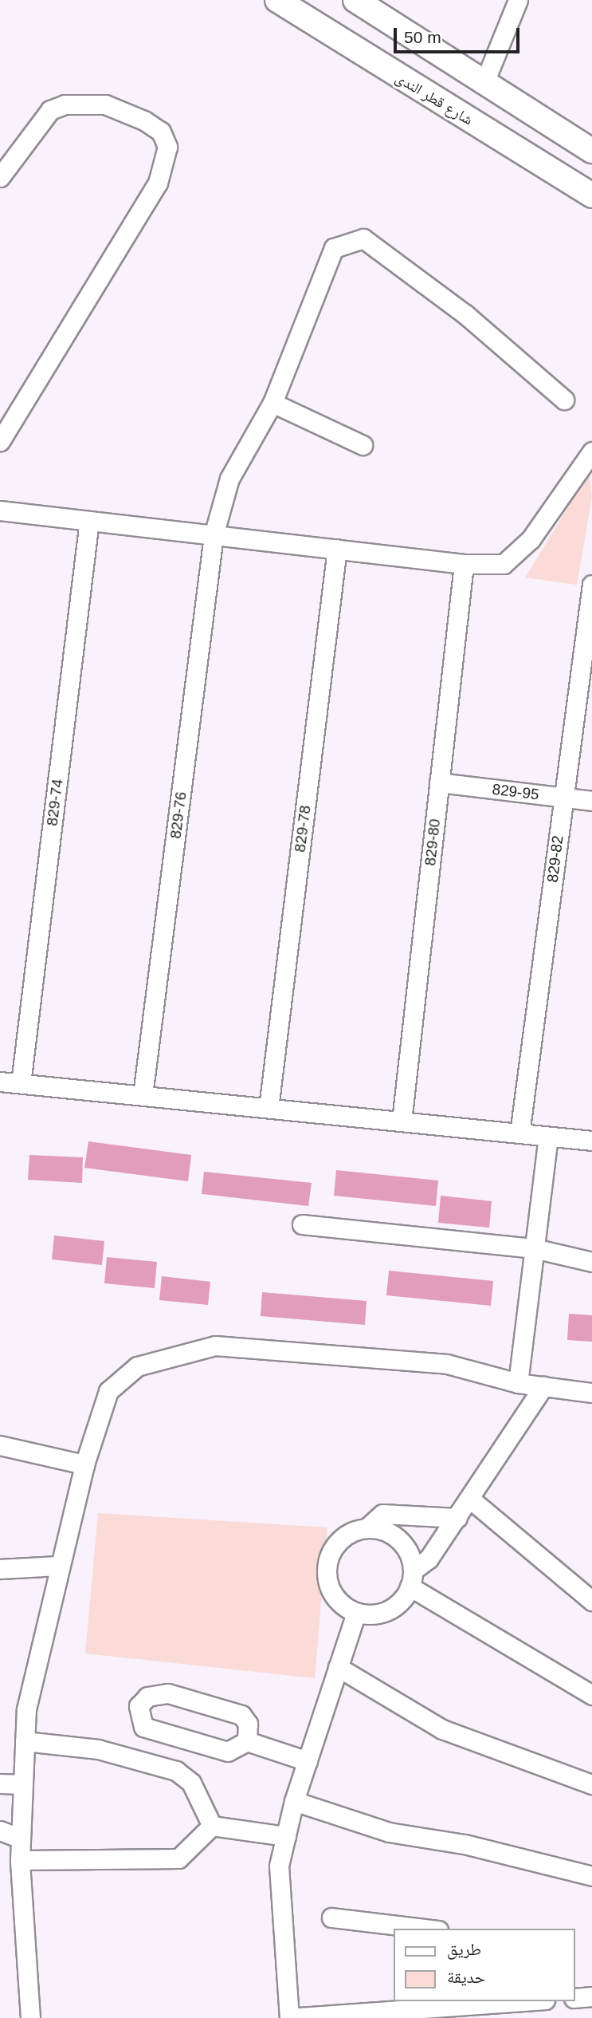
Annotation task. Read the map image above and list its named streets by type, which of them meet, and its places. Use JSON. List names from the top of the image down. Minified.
{"streets":{"main road":["شارع قطر الندى"],"street":["829-95","829-74","829-76","829-78","829-80","829-82"]},"crossings":[["829-95","829-80"],["829-95","829-82"]],"legend":["طريق","حديقة"],"scale_bar":"50 m"}
